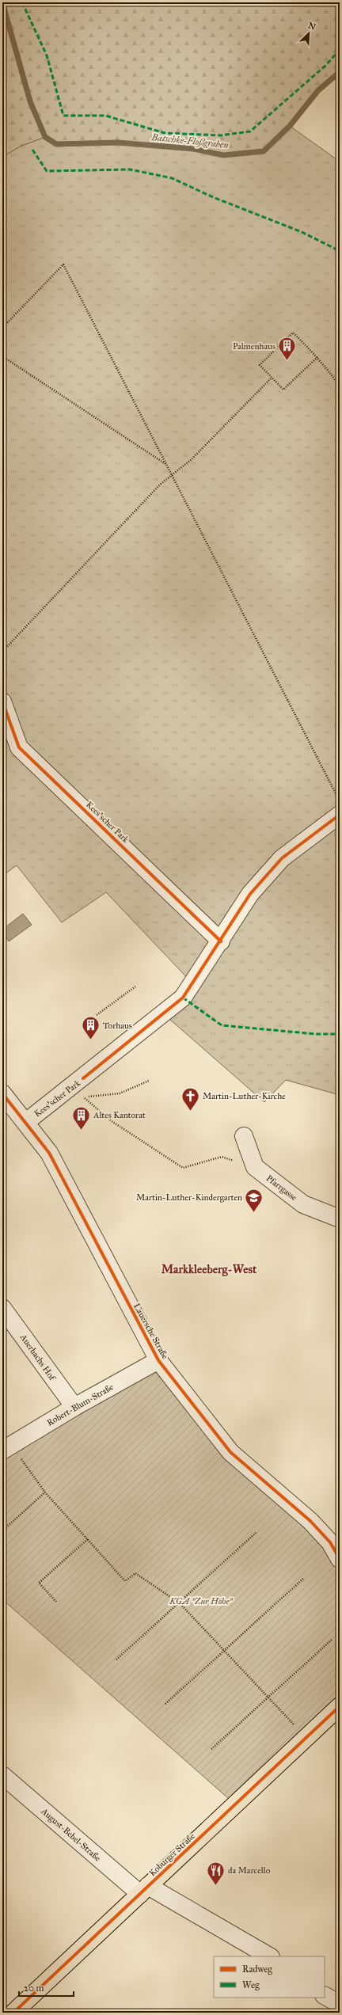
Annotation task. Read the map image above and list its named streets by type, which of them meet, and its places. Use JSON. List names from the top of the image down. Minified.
{"streets":{"main road":["Koburger Straße"],"street":["Kees'scher Park","Pfarrgasse","Lauersche Straße","Auerbachs Hof","Robert-Blum-Straße","August-Bebel-Straße"]},"crossings":[["Kees'scher Park","Lauersche Straße"],["Lauersche Straße","Robert-Blum-Straße"],["Auerbachs Hof","Robert-Blum-Straße"],["August-Bebel-Straße","Koburger Straße"]],"districts":["Markkleeberg-West"],"water":["Batschke‐Floßgraben"],"parks":["KGA \"Zur Höhe\""],"places":{"building":["Palmenhaus","Torhaus","Altes Kantorat"],"church":["Martin-Luther-Kirche"],"school or university":["Martin-Luther-Kindergarten"],"restaurant":["da Marcello"]},"legend":["Radweg","Weg"],"scale_bar":"20 m","north":"top right"}
